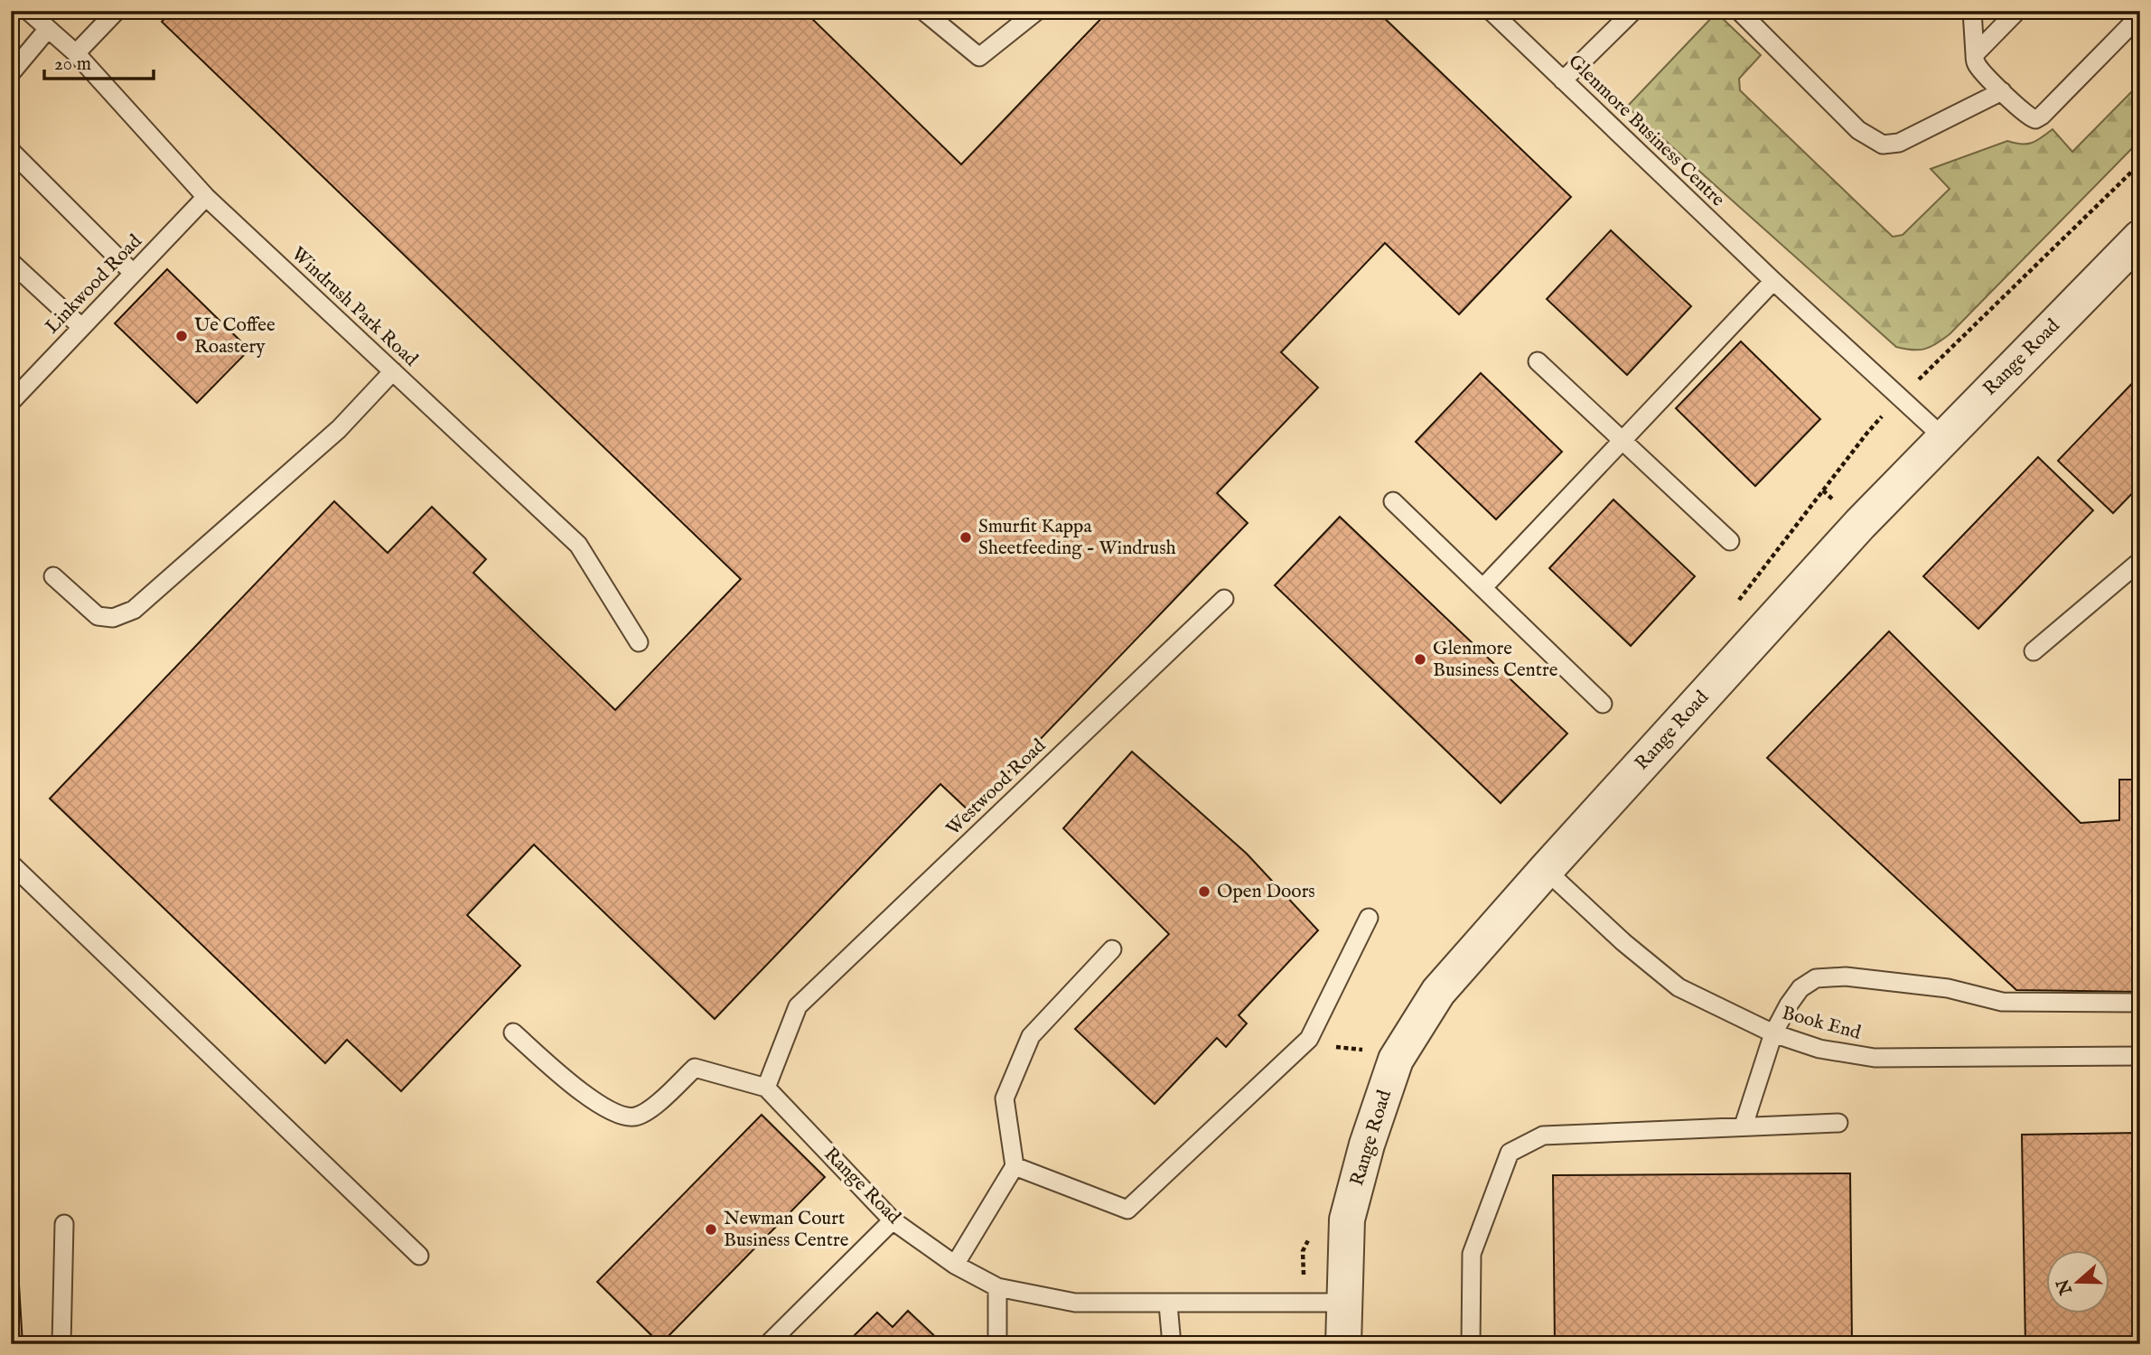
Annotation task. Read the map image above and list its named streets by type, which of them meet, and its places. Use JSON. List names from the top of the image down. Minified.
{"streets":{"street":["Range Road"],"lane":["Glenmore Business Centre","Linkwood Road","Windrush Park Road","Westwood Road","Book End"]},"crossings":[["Glenmore Business Centre","Range Road"],["Linkwood Road","Windrush Park Road"],["Range Road","Westwood Road"],["Range Road","Book End"]],"places":["Ue Coffee Roastery","Smurfit Kappa Sheetfeeding - Windrush","Glenmore Business Centre","Open Doors","Newman Court Business Centre"],"scale_bar":"20 m","north":"left"}
